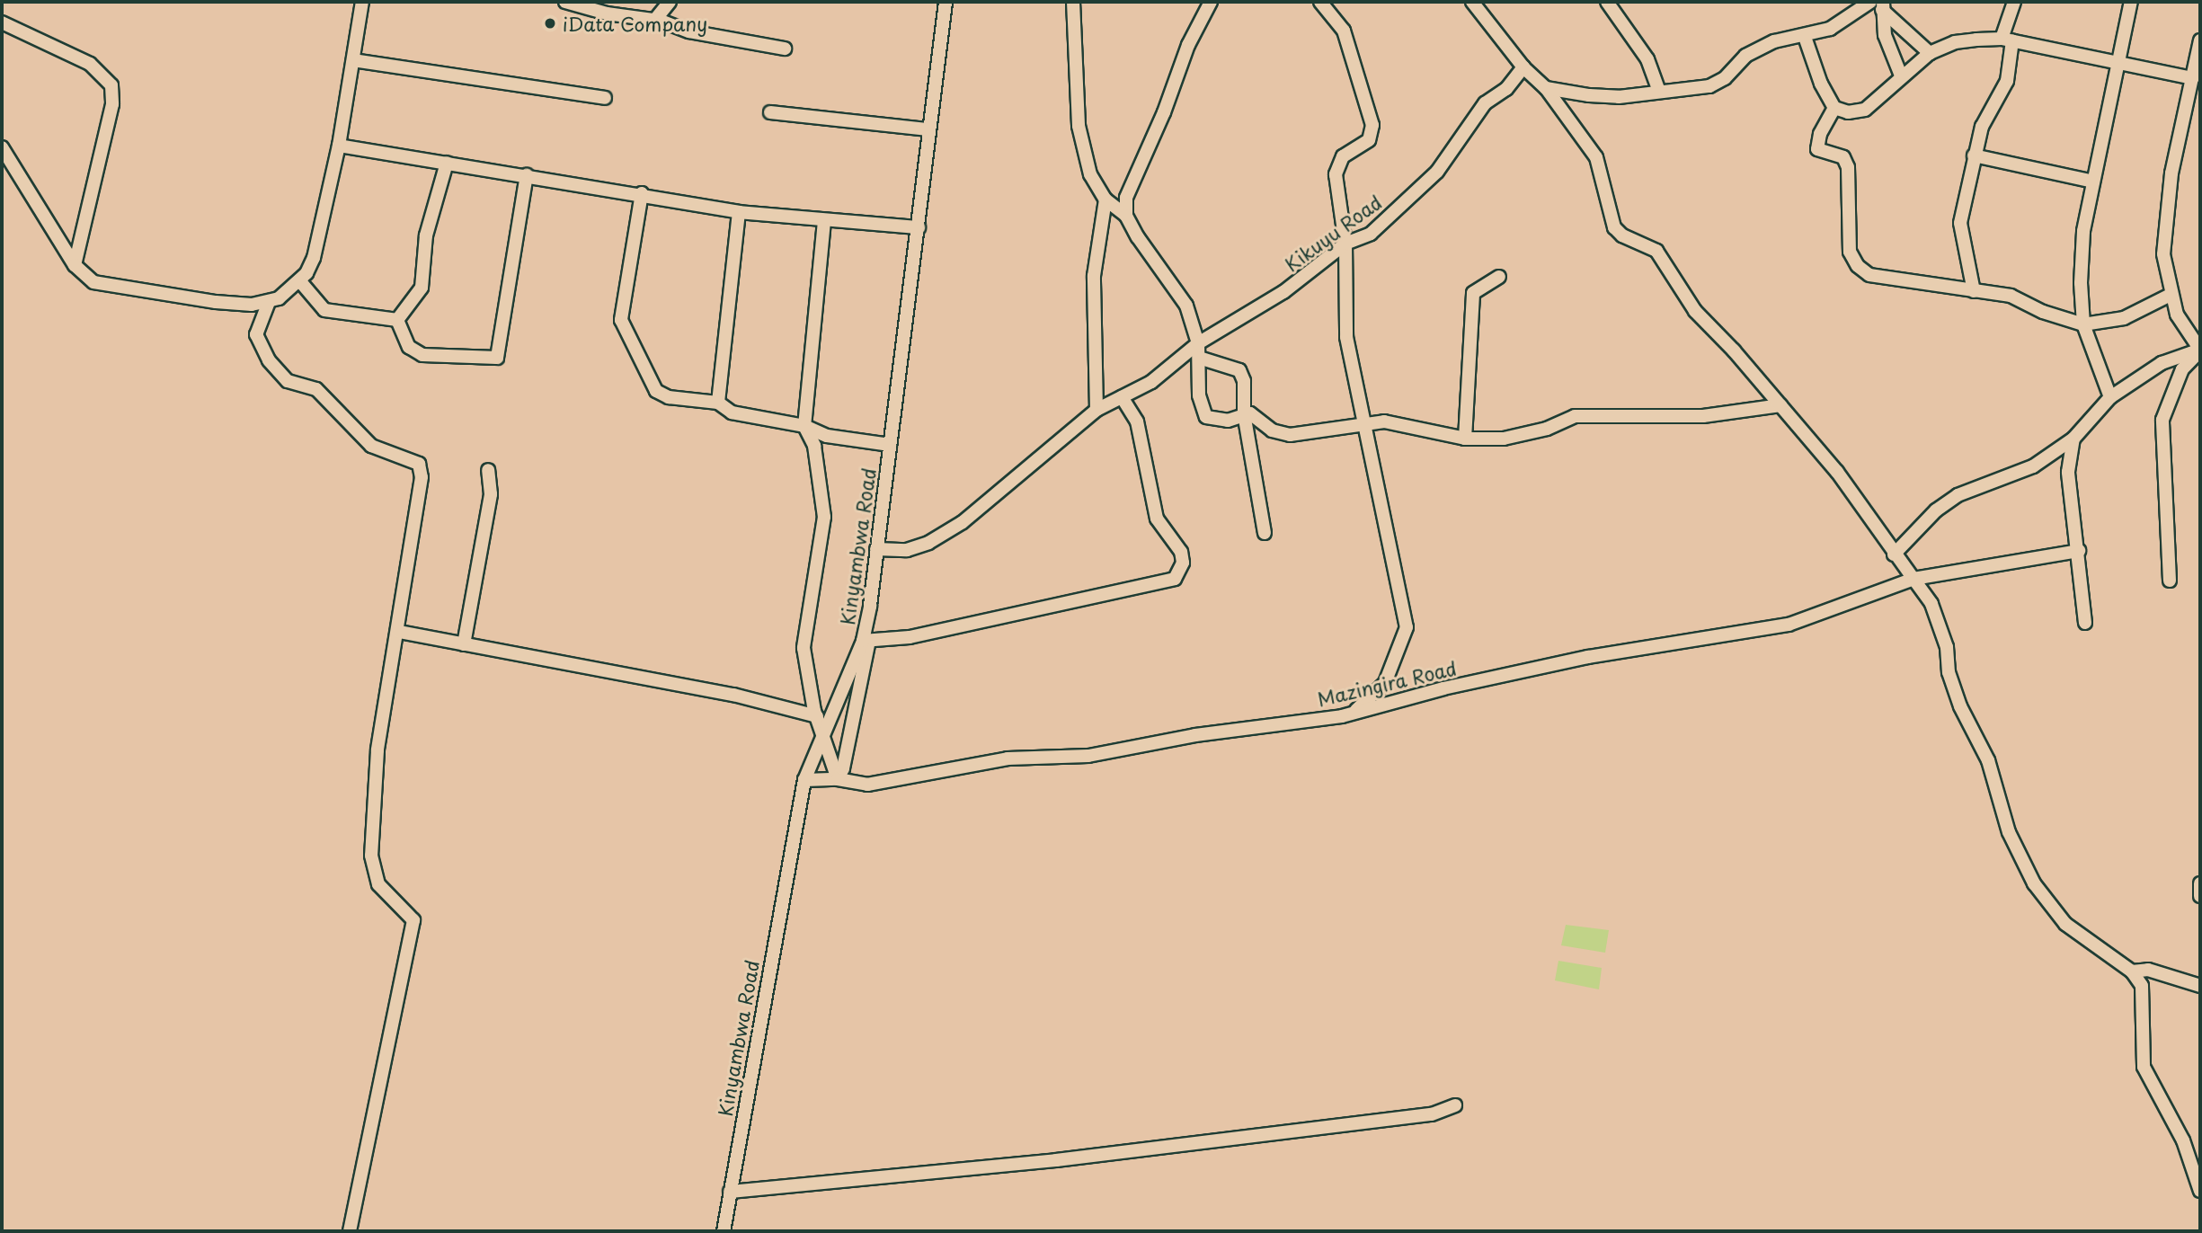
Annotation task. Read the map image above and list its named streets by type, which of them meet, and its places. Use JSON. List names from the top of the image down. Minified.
{"streets":{"street":["Kikuyu Road","Kinyambwa Road","Mazingira Road"]},"crossings":[["Kikuyu Road","Kinyambwa Road"],["Kinyambwa Road","Mazingira Road"]],"places":["iData Company"]}
